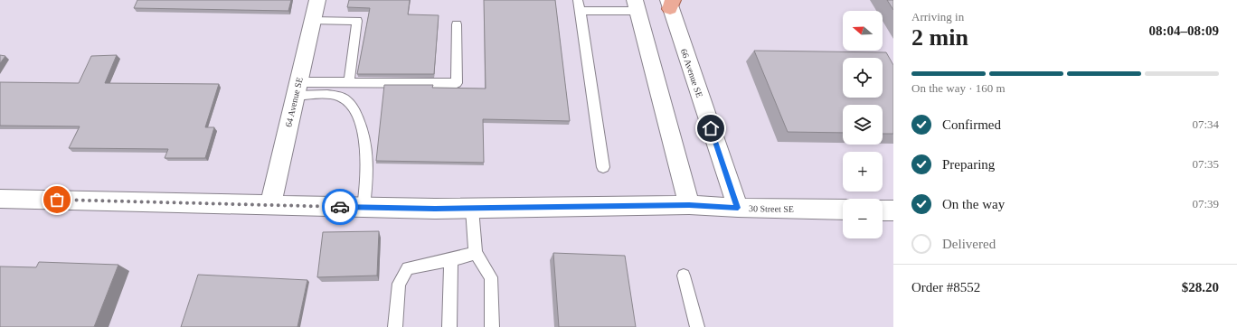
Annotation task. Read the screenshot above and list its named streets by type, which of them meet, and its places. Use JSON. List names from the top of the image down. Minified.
{"streets":{"street":["66 Avenue SE","64 Avenue SE","30 Street SE"]},"crossings":[["66 Avenue SE","30 Street SE"],["64 Avenue SE","30 Street SE"]],"north":"left","page":{"heading":["2 min","Arriving in","08:04–08:09"],"panel":["Order #8552","$28.20"],"map_buttons":["+","−"],"bar":"On the way · 160 m","list":[["Confirmed","07:34"],["Preparing","07:35"],["On the way","07:39"],"Delivered"]}}
